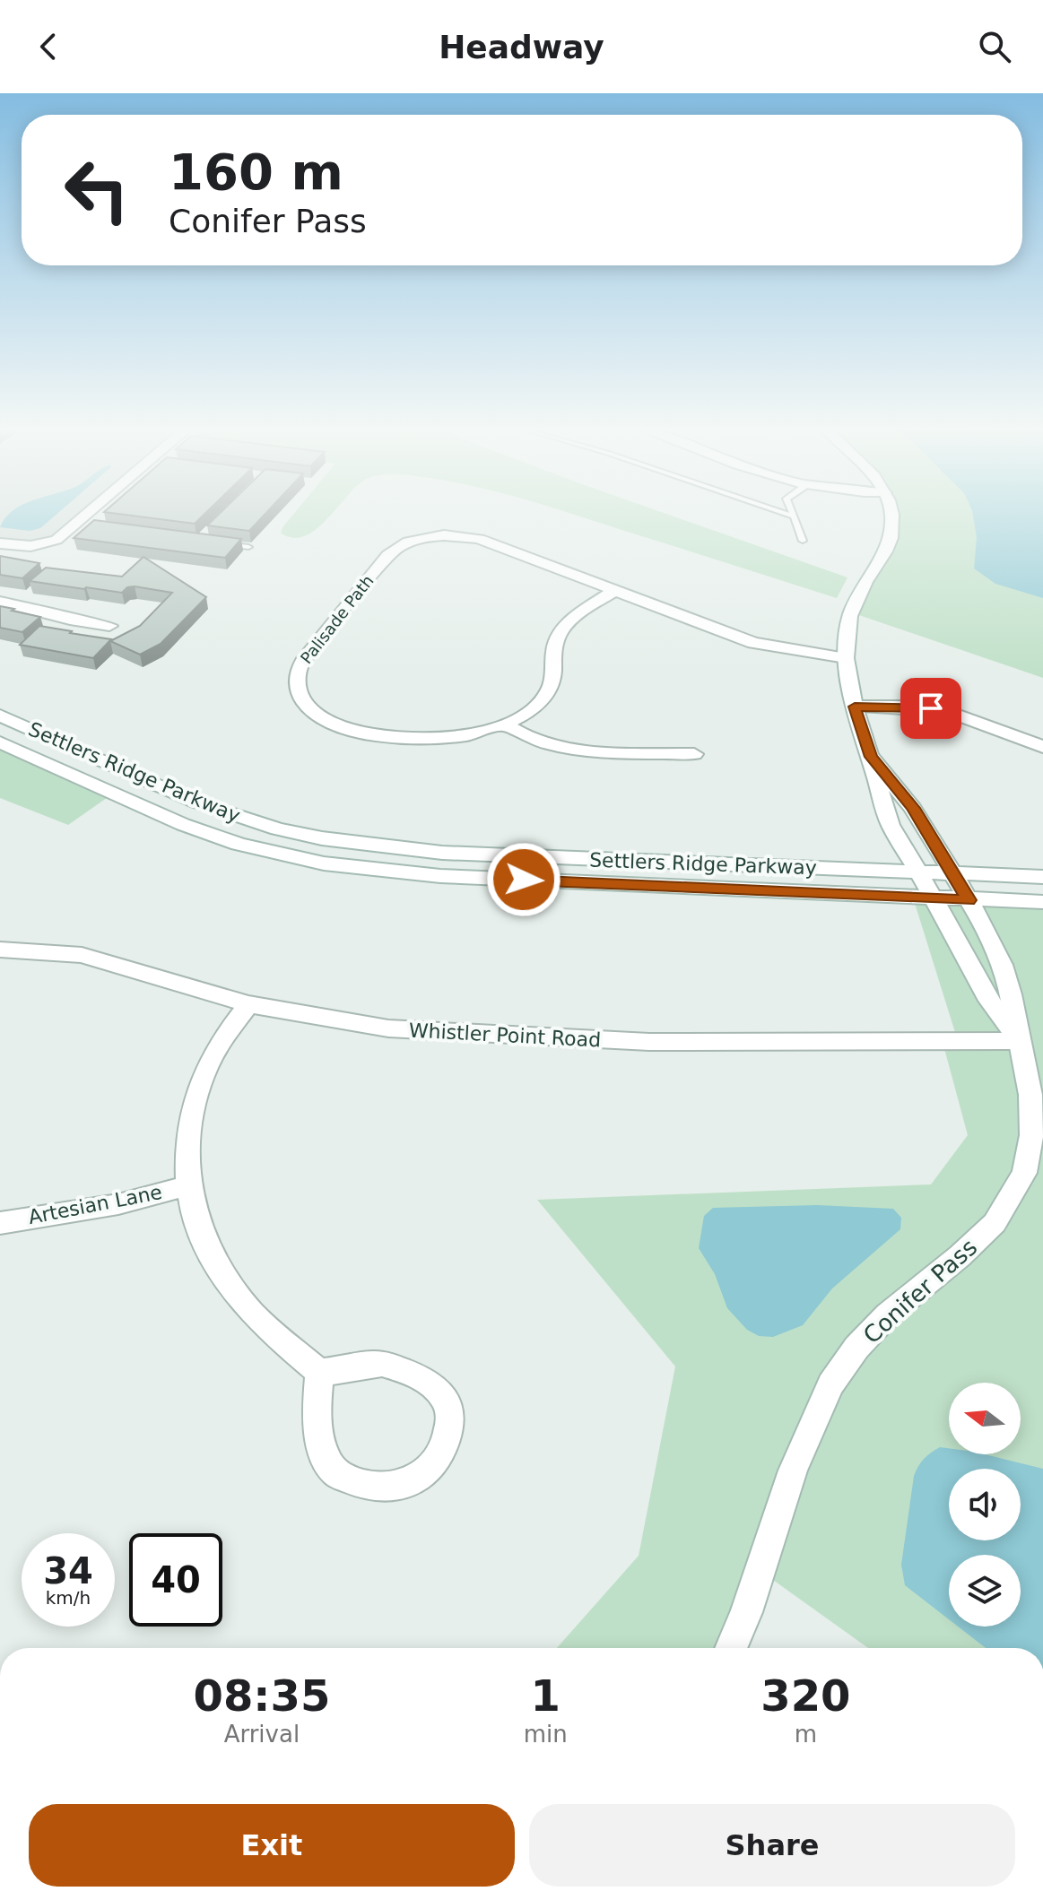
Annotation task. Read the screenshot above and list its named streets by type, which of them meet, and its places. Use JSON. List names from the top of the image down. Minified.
{"streets":{"street":["Palisade Path","Settlers Ridge Parkway","Whistler Point Road","Artesian Lane","Conifer Pass"]},"crossings":[["Palisade Path","Conifer Pass"],["Settlers Ridge Parkway","Conifer Pass"],["Whistler Point Road","Conifer Pass"]],"north":"left","page":{"header":"Headway","turn":["160 m","Conifer Pass"],"speed":"34 km/h","limit":"40","eta":["08:35","Arrival","1","min","320","m"],"buttons":["Exit","Share"]}}
